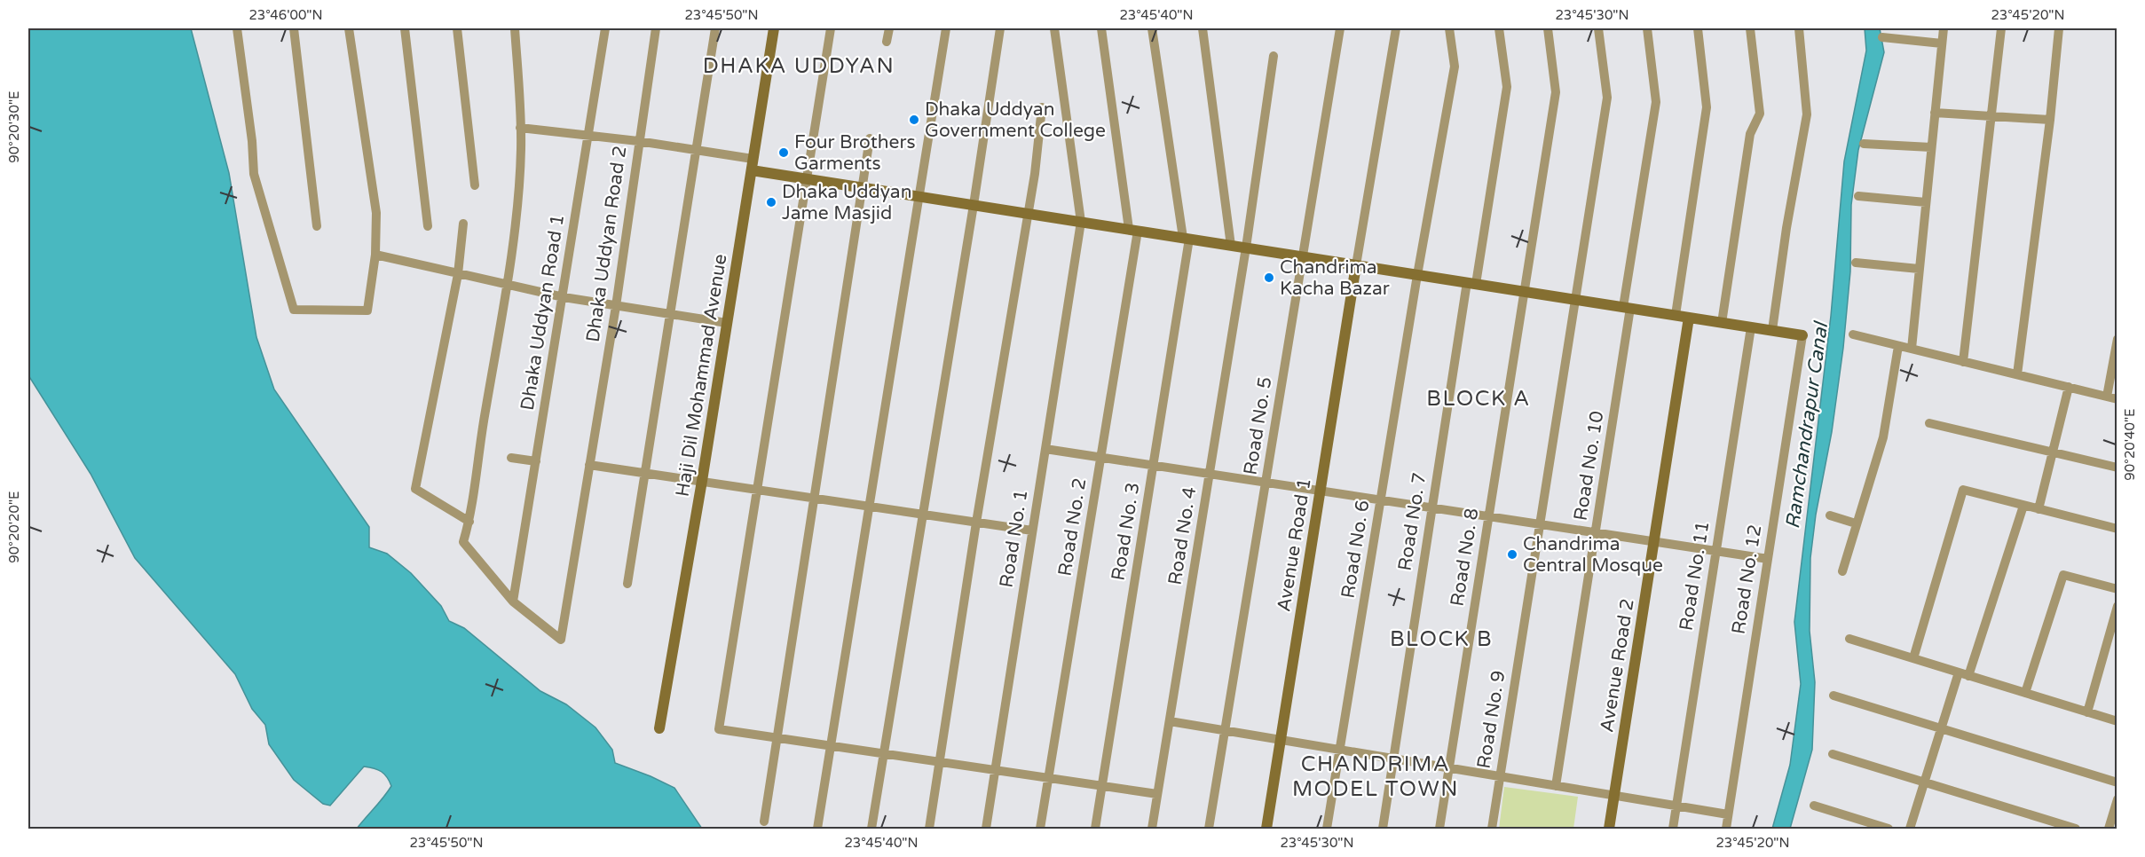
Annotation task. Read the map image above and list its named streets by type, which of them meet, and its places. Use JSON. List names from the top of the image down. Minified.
{"streets":{"street":["Dhaka Uddyan Road 2","Dhaka Uddyan Road 1","Haji Dil Mohammad Avenue","Road No. 5","Road No. 10","Road No. 7","Road No. 2","Road No. 3","Road No. 4","Road No. 1","Avenue Road 1","Road No. 6","Road No. 8","Road No. 11","Road No. 12","Avenue Road 2","Road No. 9"]},"crossings":[["Dhaka Uddyan Road 2","Dhaka Uddyan Road 1"]],"districts":["DHAKA UDDYAN","BLOCK A","BLOCK B","CHANDRIMA MODEL TOWN"],"water":["Ramchandrapur Canal"],"places":["Dhaka Uddyan Government College","Four Brothers Garments","Dhaka Uddyan Jame Masjid","Chandrima Kacha Bazar","Chandrima Central Mosque"],"coordinates":["23°46'00\"N","23°45'50\"N","23°45'40\"N","23°45'30\"N","23°45'20\"N","90°20'30\"E","90°20'40\"E","90°20'20\"E"]}
